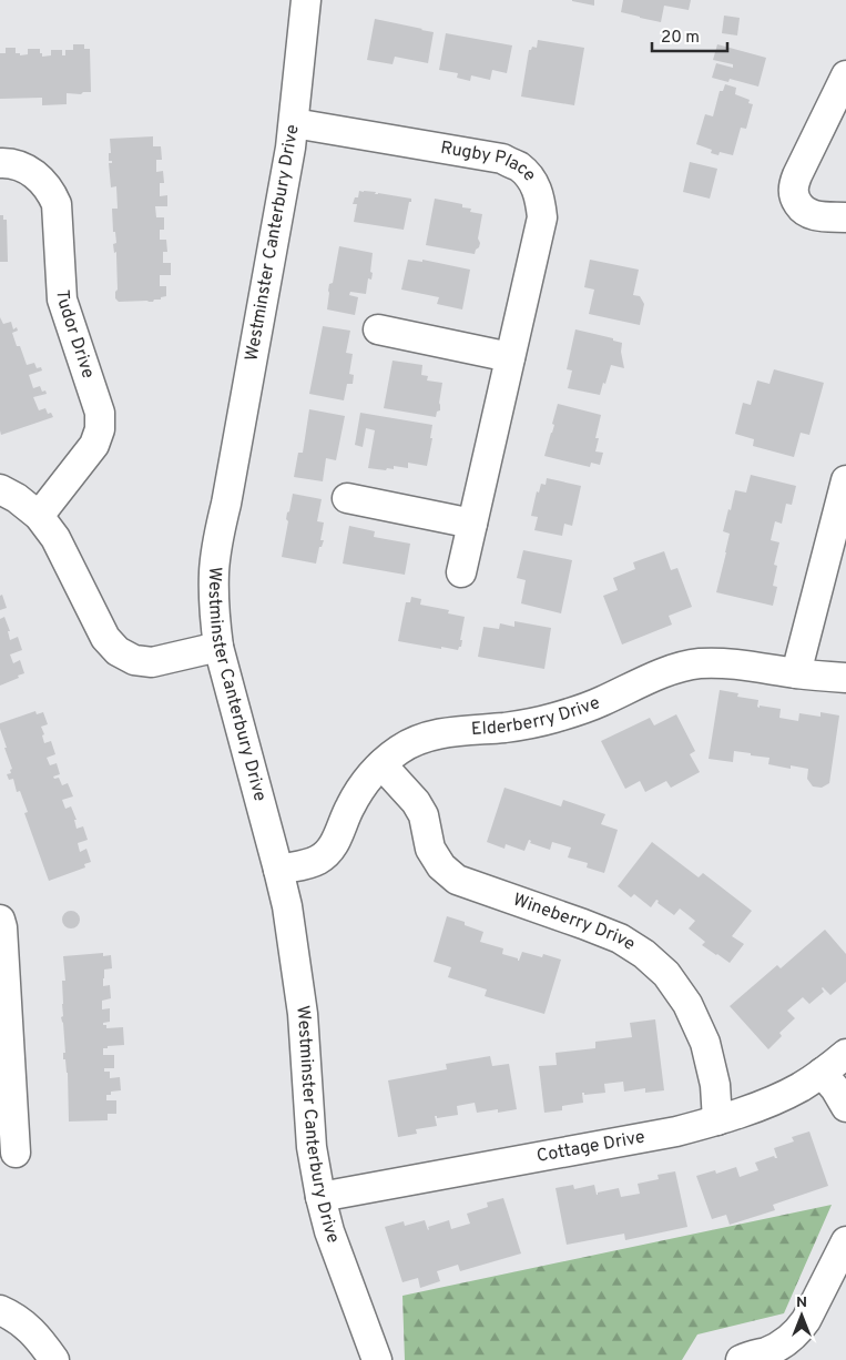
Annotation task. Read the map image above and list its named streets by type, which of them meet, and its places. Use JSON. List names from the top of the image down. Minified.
{"streets":{"street":["Rugby Place","Westminster Canterbury Drive","Tudor Drive","Elderberry Drive","Wineberry Drive","Cottage Drive"]},"crossings":[["Rugby Place","Westminster Canterbury Drive"],["Westminster Canterbury Drive","Elderberry Drive"],["Westminster Canterbury Drive","Cottage Drive"],["Elderberry Drive","Wineberry Drive"],["Wineberry Drive","Cottage Drive"]],"scale_bar":"20 m","north":"top"}
